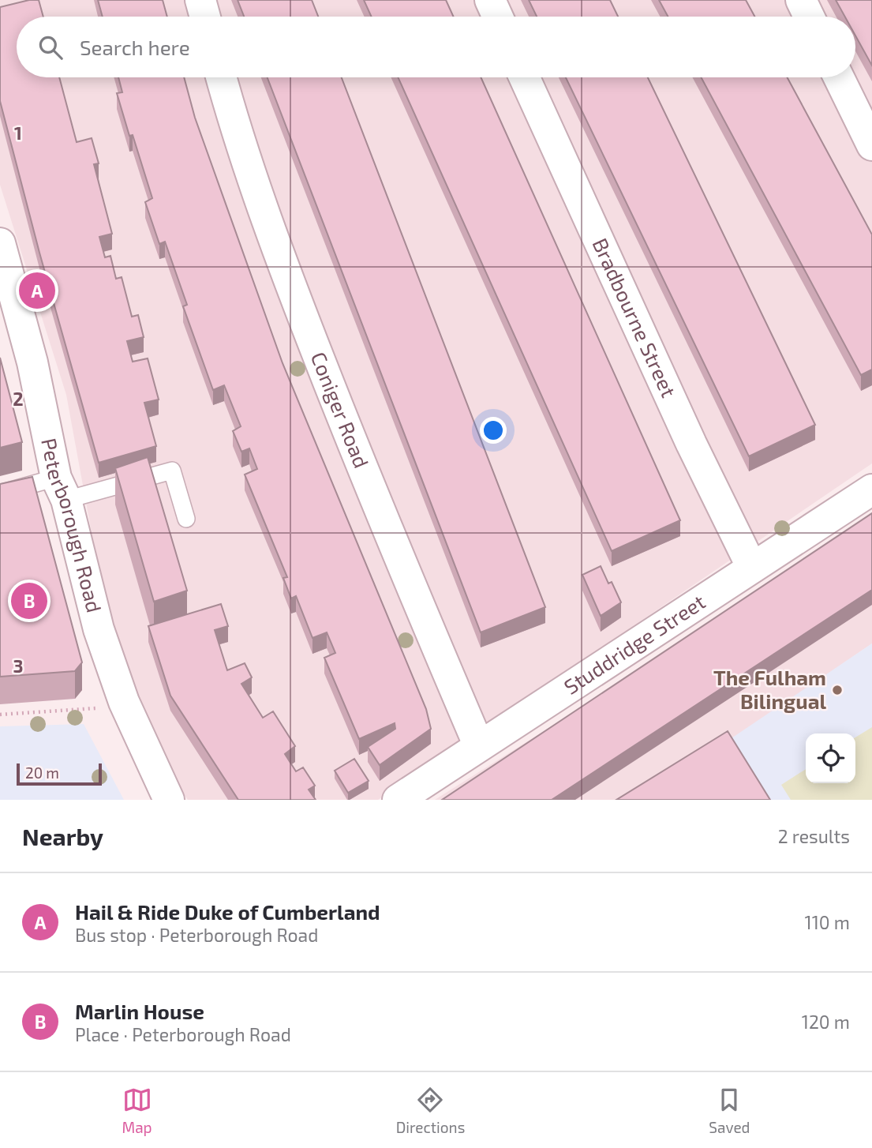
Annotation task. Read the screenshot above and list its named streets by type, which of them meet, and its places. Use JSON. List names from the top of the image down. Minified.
{"streets":{"street":["Bradbourne Street","Coniger Road","Peterborough Road","Studdridge Street"]},"crossings":[["Bradbourne Street","Studdridge Street"],["Coniger Road","Studdridge Street"]],"places":["The Fulham Bilingual"],"scale_bar":"20 m","page":{"search":"Search here","pins":["A","B"],"scale":"20 m","heading":["Nearby","2 results"],"list":[{"mark":"A","name":"Hail & Ride Duke of Cumberland","note":"Bus stop · Peterborough Road","value":"110 m"},{"mark":"B","name":"Marlin House","note":"Place · Peterborough Road","value":"120 m"}],"nav":["Map","Directions","Saved"]},"grid":{"rows":["1","2","3"]}}
